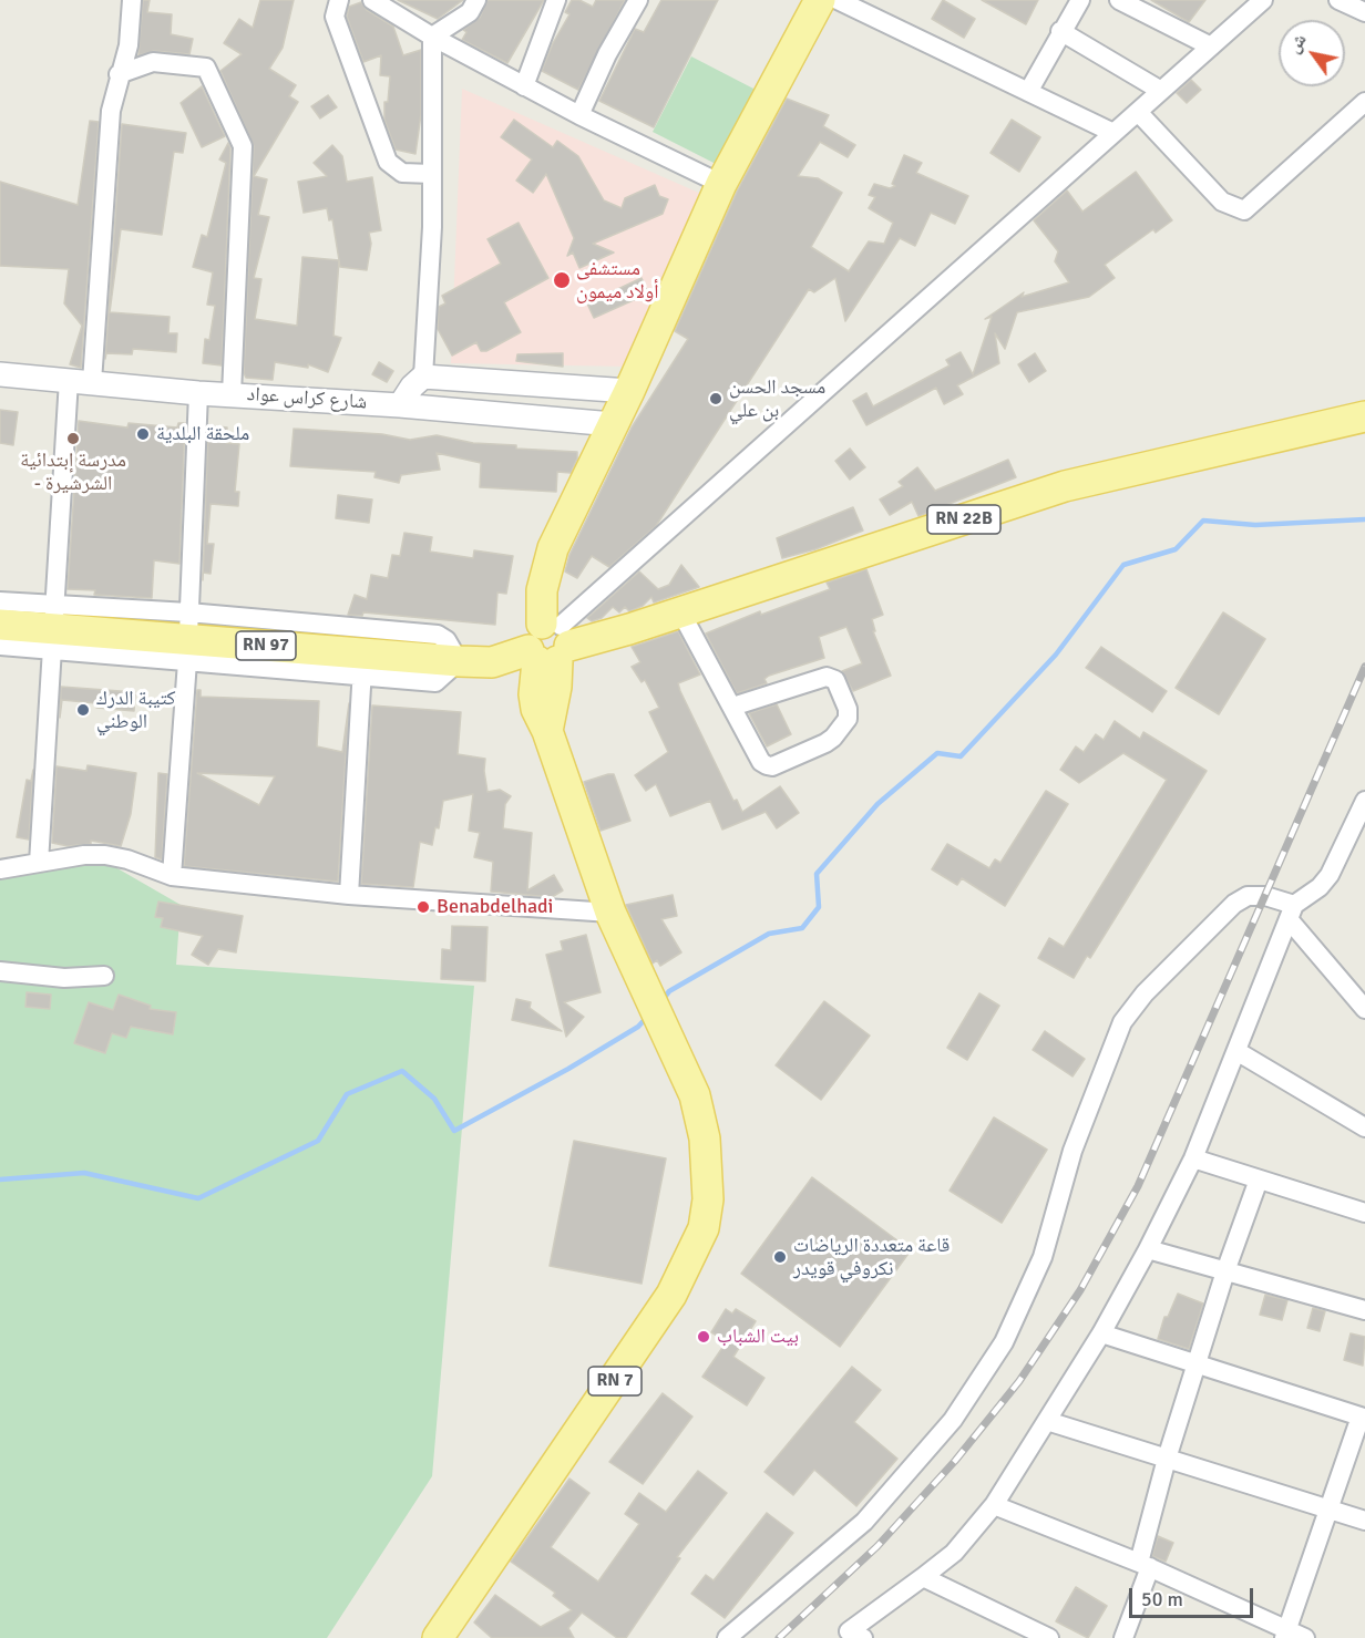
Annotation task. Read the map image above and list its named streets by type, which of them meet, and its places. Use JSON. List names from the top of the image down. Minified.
{"streets":{"main road":["RN 22B","RN 97","RN 7"],"street":["شارع كراس عواد"]},"crossings":[["شارع كراس عواد","RN 7"],["RN 22B","RN 97"],["RN 22B","RN 7"],["RN 97","RN 7"]],"places":["مستشفى أولاد ميمون","مسجد الحسن بن علي","ملحقة البلدية","مدرسة إبتدائية - الشرشيرة","كتيبة الدرك الوطني","Benabdelhadi","قاعة متعددة الرياضات نكروفي قويدر","بيت الشباب"],"scale_bar":"50 m","north":"top left"}
